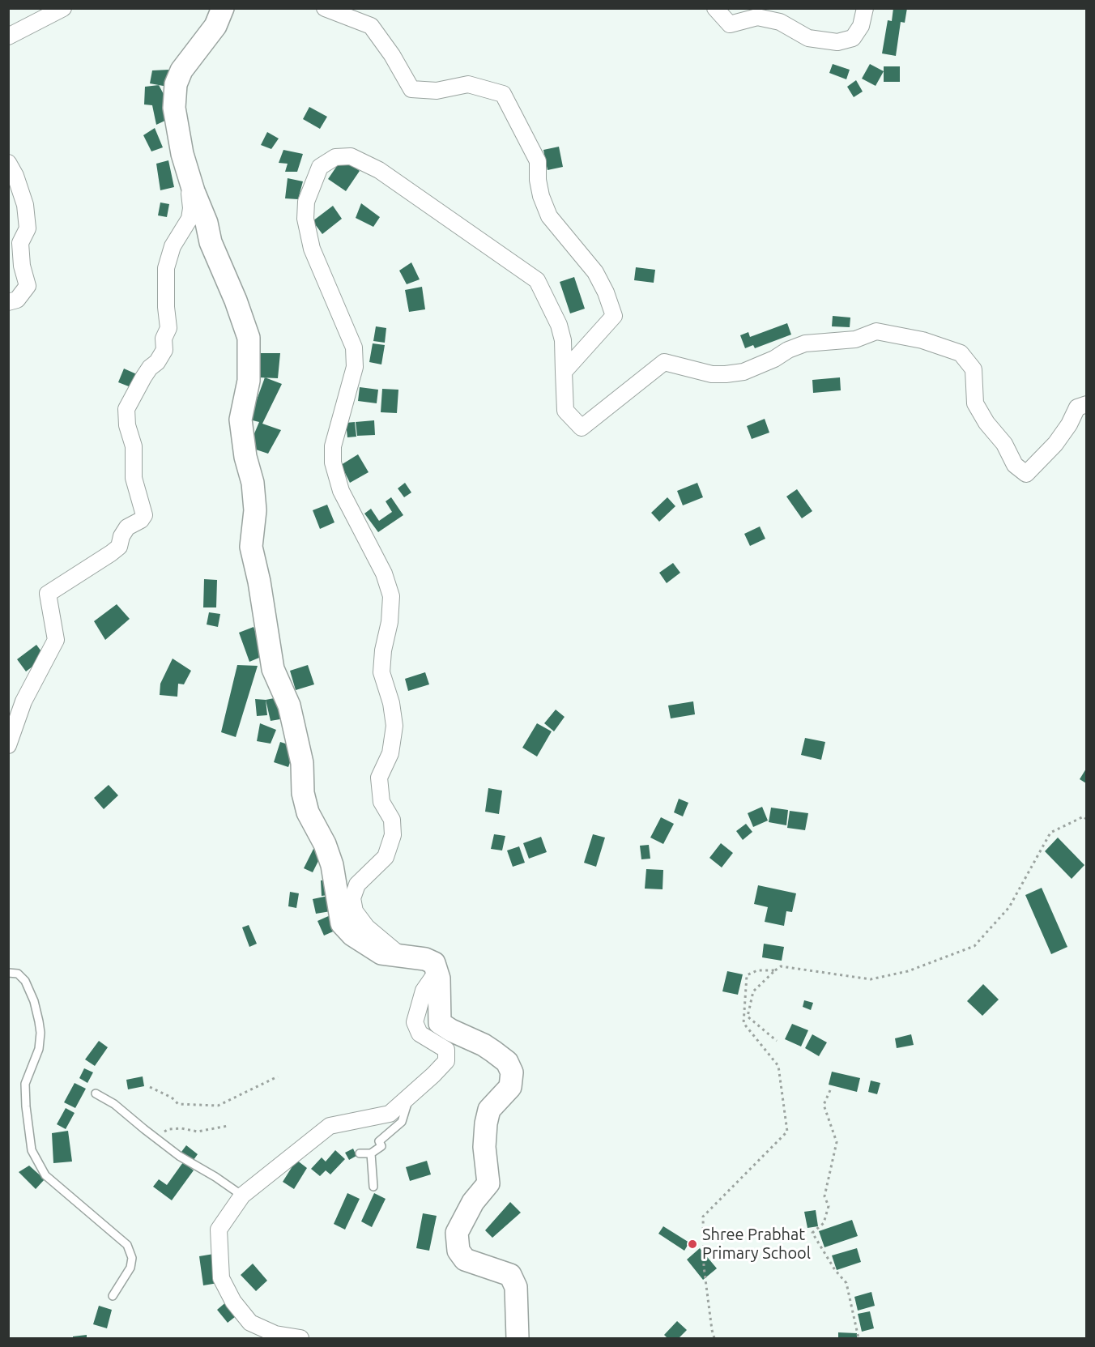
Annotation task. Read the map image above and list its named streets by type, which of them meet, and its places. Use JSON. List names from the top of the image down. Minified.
{"places":["Shree Prabhat Primary School"]}
